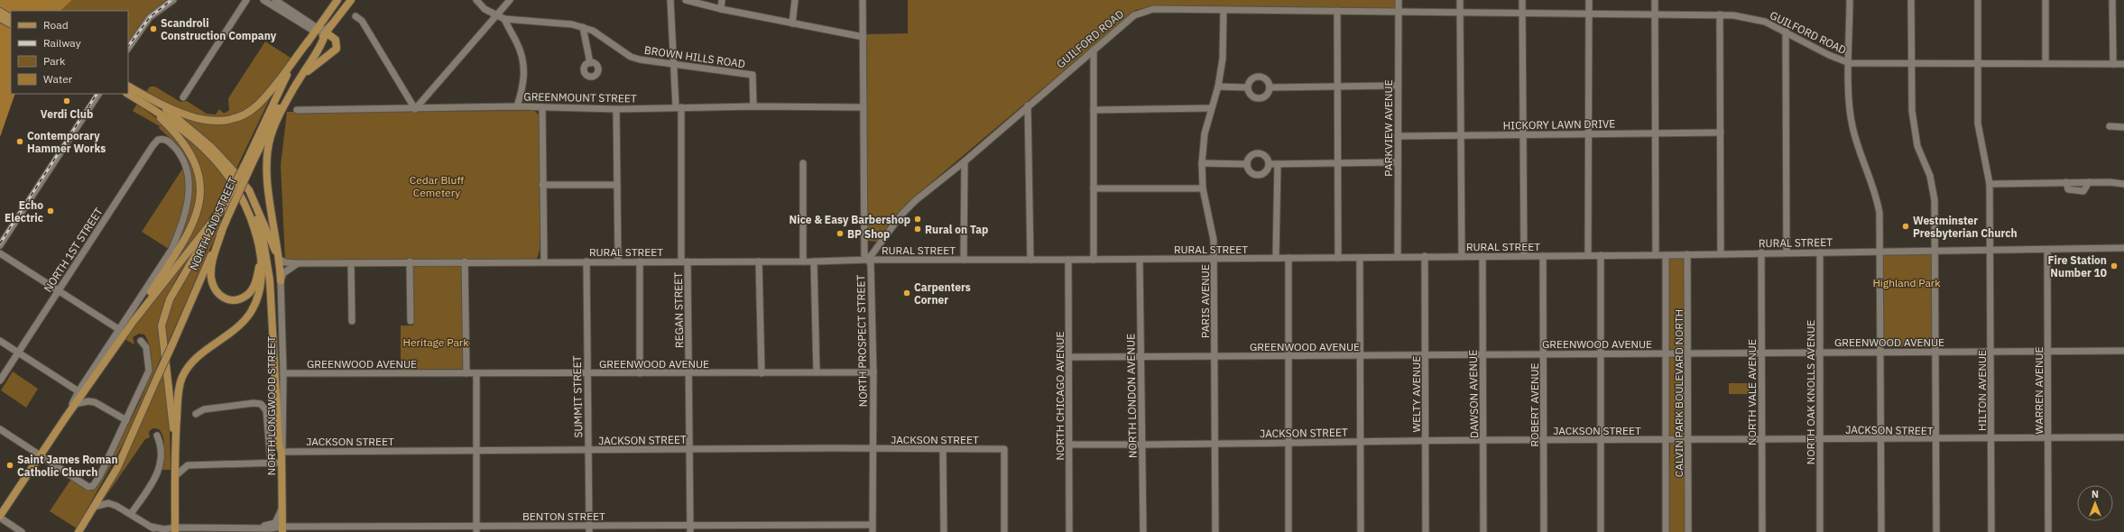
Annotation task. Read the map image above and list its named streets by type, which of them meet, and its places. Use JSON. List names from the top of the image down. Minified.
{"streets":{"main road":["NORTH 2ND STREET","NORTH LONGWOOD STREET"],"street":["GUILFORD ROAD","BROWN HILLS ROAD","GREENMOUNT STREET","HICKORY LAWN DRIVE","PARKVIEW AVENUE","RURAL STREET","NORTH 1ST STREET","PARIS AVENUE","REGAN STREET","NORTH PROSPECT STREET","GREENWOOD AVENUE","HILTON AVENUE","WARREN AVENUE","NORTH VALE AVENUE","NORTH OAK KNOLLS AVENUE","CALVIN PARK BOULEVARD NORTH","WELTY AVENUE","DAWSON AVENUE","NORTH CHICAGO AVENUE","NORTH LONDON AVENUE","SUMMIT STREET","ROBERT AVENUE","JACKSON STREET","BENTON STREET"]},"crossings":[["GUILFORD ROAD","PARKVIEW AVENUE"],["GUILFORD ROAD","RURAL STREET"],["GUILFORD ROAD","PARIS AVENUE"],["GUILFORD ROAD","NORTH PROSPECT STREET"],["GUILFORD ROAD","HILTON AVENUE"],["BROWN HILLS ROAD","GREENMOUNT STREET"],["BROWN HILLS ROAD","REGAN STREET"],["GREENMOUNT STREET","REGAN STREET"],["GREENMOUNT STREET","NORTH PROSPECT STREET"],["HICKORY LAWN DRIVE","PARKVIEW AVENUE"],["PARKVIEW AVENUE","RURAL STREET"],["NORTH 2ND STREET","NORTH 1ST STREET"],["RURAL STREET","PARIS AVENUE"],["RURAL STREET","REGAN STREET"],["RURAL STREET","NORTH PROSPECT STREET"],["RURAL STREET","HILTON AVENUE"],["RURAL STREET","WARREN AVENUE"],["RURAL STREET","NORTH VALE AVENUE"],["RURAL STREET","NORTH OAK KNOLLS AVENUE"],["RURAL STREET","CALVIN PARK BOULEVARD NORTH"],["RURAL STREET","WELTY AVENUE"],["RURAL STREET","DAWSON AVENUE"],["RURAL STREET","NORTH CHICAGO AVENUE"],["RURAL STREET","NORTH LONDON AVENUE"],["RURAL STREET","SUMMIT STREET"],["RURAL STREET","ROBERT AVENUE"],["PARIS AVENUE","GREENWOOD AVENUE"],["PARIS AVENUE","JACKSON STREET"],["REGAN STREET","GREENWOOD AVENUE"],["REGAN STREET","JACKSON STREET"],["REGAN STREET","BENTON STREET"],["NORTH PROSPECT STREET","GREENWOOD AVENUE"],["NORTH PROSPECT STREET","JACKSON STREET"],["NORTH PROSPECT STREET","BENTON STREET"],["GREENWOOD AVENUE","HILTON AVENUE"],["GREENWOOD AVENUE","WARREN AVENUE"],["GREENWOOD AVENUE","NORTH VALE AVENUE"],["GREENWOOD AVENUE","NORTH OAK KNOLLS AVENUE"],["GREENWOOD AVENUE","CALVIN PARK BOULEVARD NORTH"],["GREENWOOD AVENUE","WELTY AVENUE"],["GREENWOOD AVENUE","DAWSON AVENUE"],["GREENWOOD AVENUE","NORTH CHICAGO AVENUE"],["GREENWOOD AVENUE","NORTH LONDON AVENUE"],["GREENWOOD AVENUE","SUMMIT STREET"],["GREENWOOD AVENUE","ROBERT AVENUE"],["GREENWOOD AVENUE","NORTH LONGWOOD STREET"],["HILTON AVENUE","JACKSON STREET"],["WARREN AVENUE","JACKSON STREET"],["NORTH VALE AVENUE","JACKSON STREET"],["NORTH OAK KNOLLS AVENUE","JACKSON STREET"],["CALVIN PARK BOULEVARD NORTH","JACKSON STREET"],["WELTY AVENUE","JACKSON STREET"],["DAWSON AVENUE","JACKSON STREET"],["NORTH CHICAGO AVENUE","JACKSON STREET"],["NORTH LONDON AVENUE","JACKSON STREET"],["SUMMIT STREET","JACKSON STREET"],["SUMMIT STREET","BENTON STREET"],["ROBERT AVENUE","JACKSON STREET"],["NORTH LONGWOOD STREET","JACKSON STREET"],["NORTH LONGWOOD STREET","BENTON STREET"]],"parks":["Cedar Bluff Cemetery","Highland Park","Heritage Park"],"places":["Scandroli Construction Company","Verdi Club","Contemporary Hammer Works","Echo Electric","Nice & Easy Barbershop","Westminster Presbyterian Church","Rural on Tap","BP Shop","Fire Station Number 10","Carpenters Corner","Saint James Roman Catholic Church"],"legend":["Road","Railway","Park","Water"],"north":"top"}
